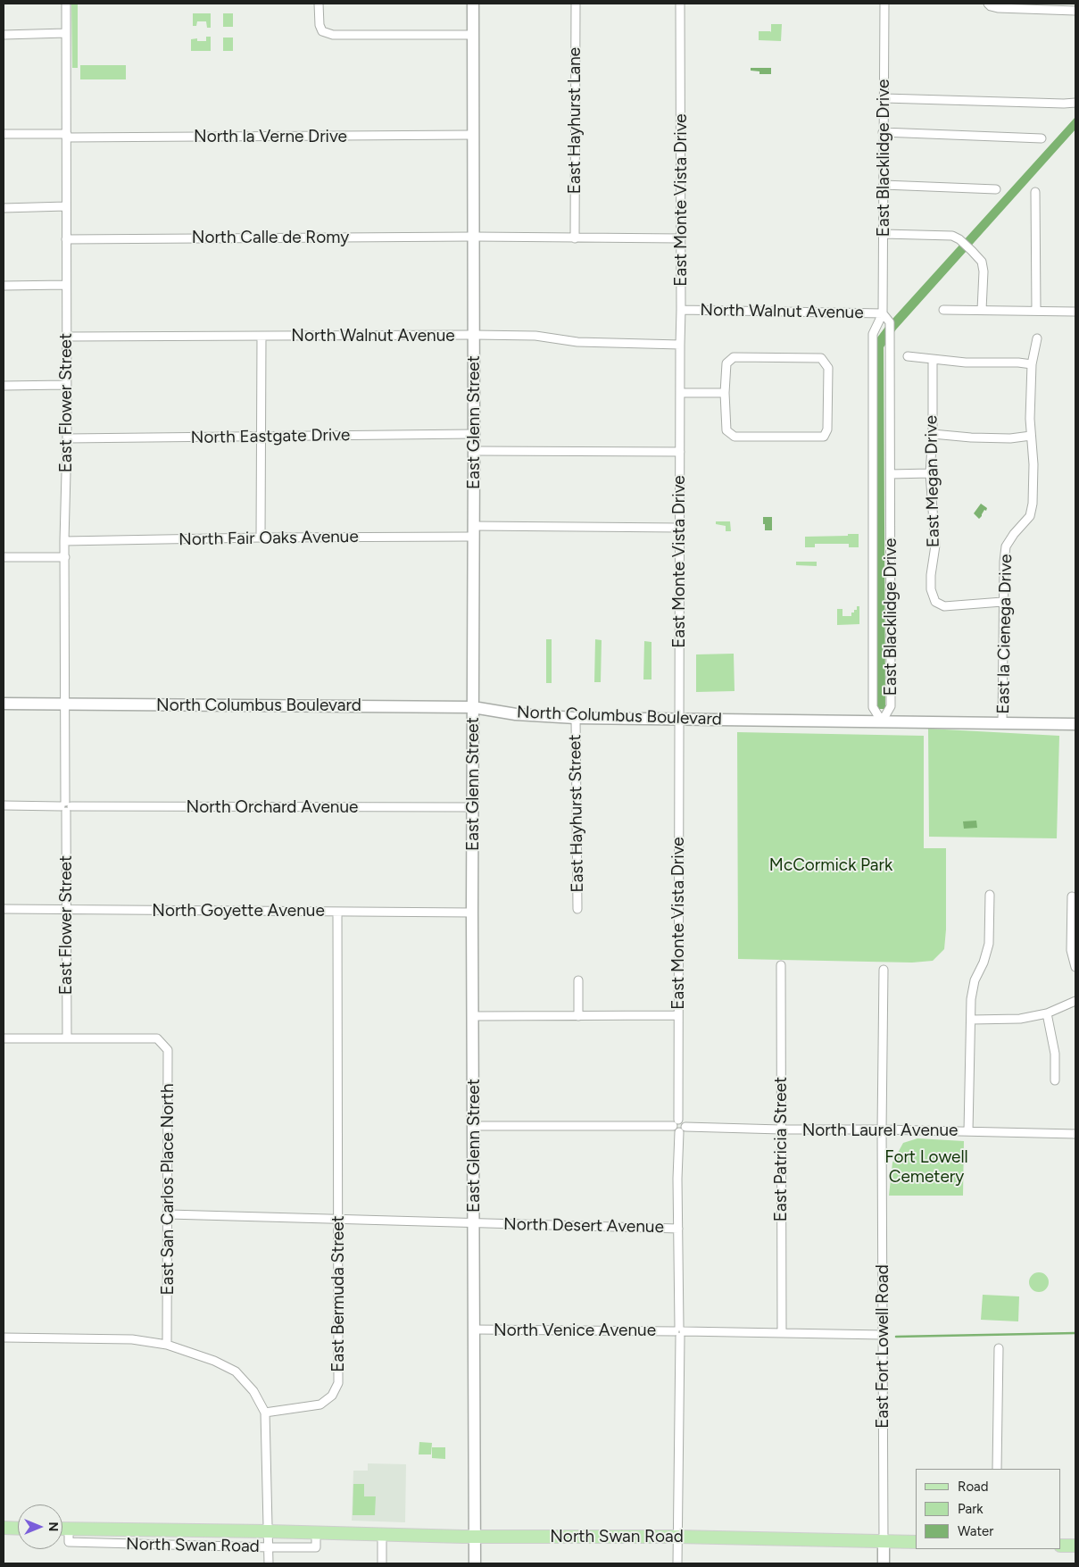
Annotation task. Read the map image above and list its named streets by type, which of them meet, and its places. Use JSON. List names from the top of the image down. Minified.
{"streets":{"main road":["North Swan Road"],"street":["East Hayhurst Lane","North la Verne Drive","East Blacklidge Drive","East Monte Vista Drive","North Calle de Romy","North Walnut Avenue","East Flower Street","East Glenn Street","North Eastgate Drive","East Megan Drive","North Fair Oaks Avenue","East la Cienega Drive","North Columbus Boulevard","North Orchard Avenue","East Hayhurst Street","North Goyette Avenue","North Laurel Avenue","East Patricia Street","East San Carlos Place North","North Desert Avenue","East Bermuda Street","North Venice Avenue","East Fort Lowell Road"]},"crossings":[["East Hayhurst Lane","North Calle de Romy"],["North la Verne Drive","East Flower Street"],["North la Verne Drive","East Glenn Street"],["East Blacklidge Drive","North Walnut Avenue"],["East Blacklidge Drive","North Columbus Boulevard"],["East Monte Vista Drive","North Calle de Romy"],["East Monte Vista Drive","North Walnut Avenue"],["East Monte Vista Drive","North Fair Oaks Avenue"],["East Monte Vista Drive","North Columbus Boulevard"],["North Calle de Romy","East Flower Street"],["North Calle de Romy","East Glenn Street"],["North Walnut Avenue","East Flower Street"],["North Walnut Avenue","East Glenn Street"],["East Flower Street","North Eastgate Drive"],["East Flower Street","North Fair Oaks Avenue"],["East Flower Street","North Columbus Boulevard"],["East Flower Street","North Orchard Avenue"],["East Flower Street","North Goyette Avenue"],["East Flower Street","East San Carlos Place North"],["East Glenn Street","North Eastgate Drive"],["East Glenn Street","North Fair Oaks Avenue"],["East Glenn Street","North Columbus Boulevard"],["East Glenn Street","North Orchard Avenue"],["East Glenn Street","North Goyette Avenue"],["East Glenn Street","North Desert Avenue"],["East Glenn Street","North Venice Avenue"],["East Glenn Street","North Swan Road"],["East Megan Drive","East la Cienega Drive"],["East la Cienega Drive","North Columbus Boulevard"],["North Columbus Boulevard","East Hayhurst Street"],["North Goyette Avenue","East Bermuda Street"],["North Laurel Avenue","East Patricia Street"],["North Laurel Avenue","East Fort Lowell Road"],["East Patricia Street","North Venice Avenue"],["East San Carlos Place North","North Desert Avenue"],["North Desert Avenue","East Bermuda Street"],["North Venice Avenue","East Fort Lowell Road"],["East Fort Lowell Road","North Swan Road"]],"parks":["McCormick Park","Fort Lowell Cemetery"],"legend":["Road","Park","Water"],"north":"right"}
